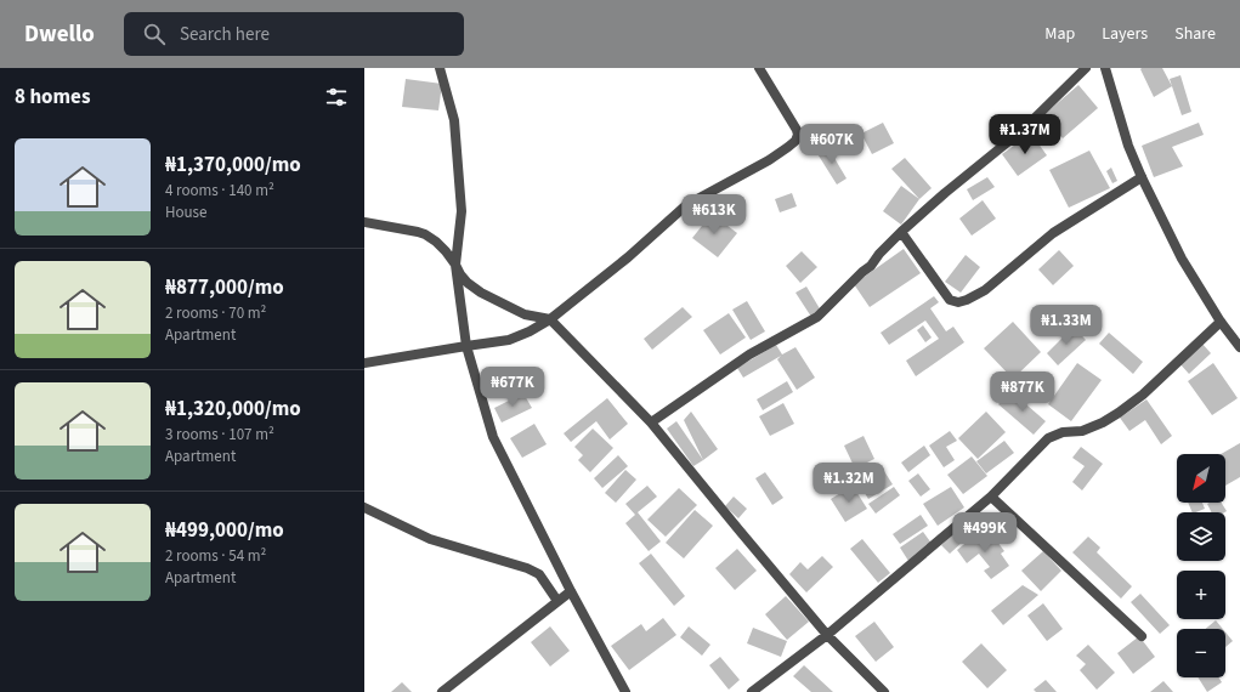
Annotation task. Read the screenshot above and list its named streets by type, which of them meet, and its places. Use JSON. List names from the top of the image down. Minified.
{"north":"bottom left","page":{"header":"Dwello","search":"Search here","nav":["Map","Layers","Share"],"heading":"8 homes","price":["₦1.37M","₦607K","₦613K","₦1.33M","₦677K","₦877K","₦1.32M","₦499K"],"list":[{"name":"₦1,370,000/mo","note":"4 rooms · 140 m² · House"},{"name":"₦877,000/mo","note":"2 rooms · 70 m² · Apartment"},{"name":"₦1,320,000/mo","note":"3 rooms · 107 m² · Apartment"},{"name":"₦499,000/mo","note":"2 rooms · 54 m² · Apartment"}],"map_buttons":["+","−"]}}
